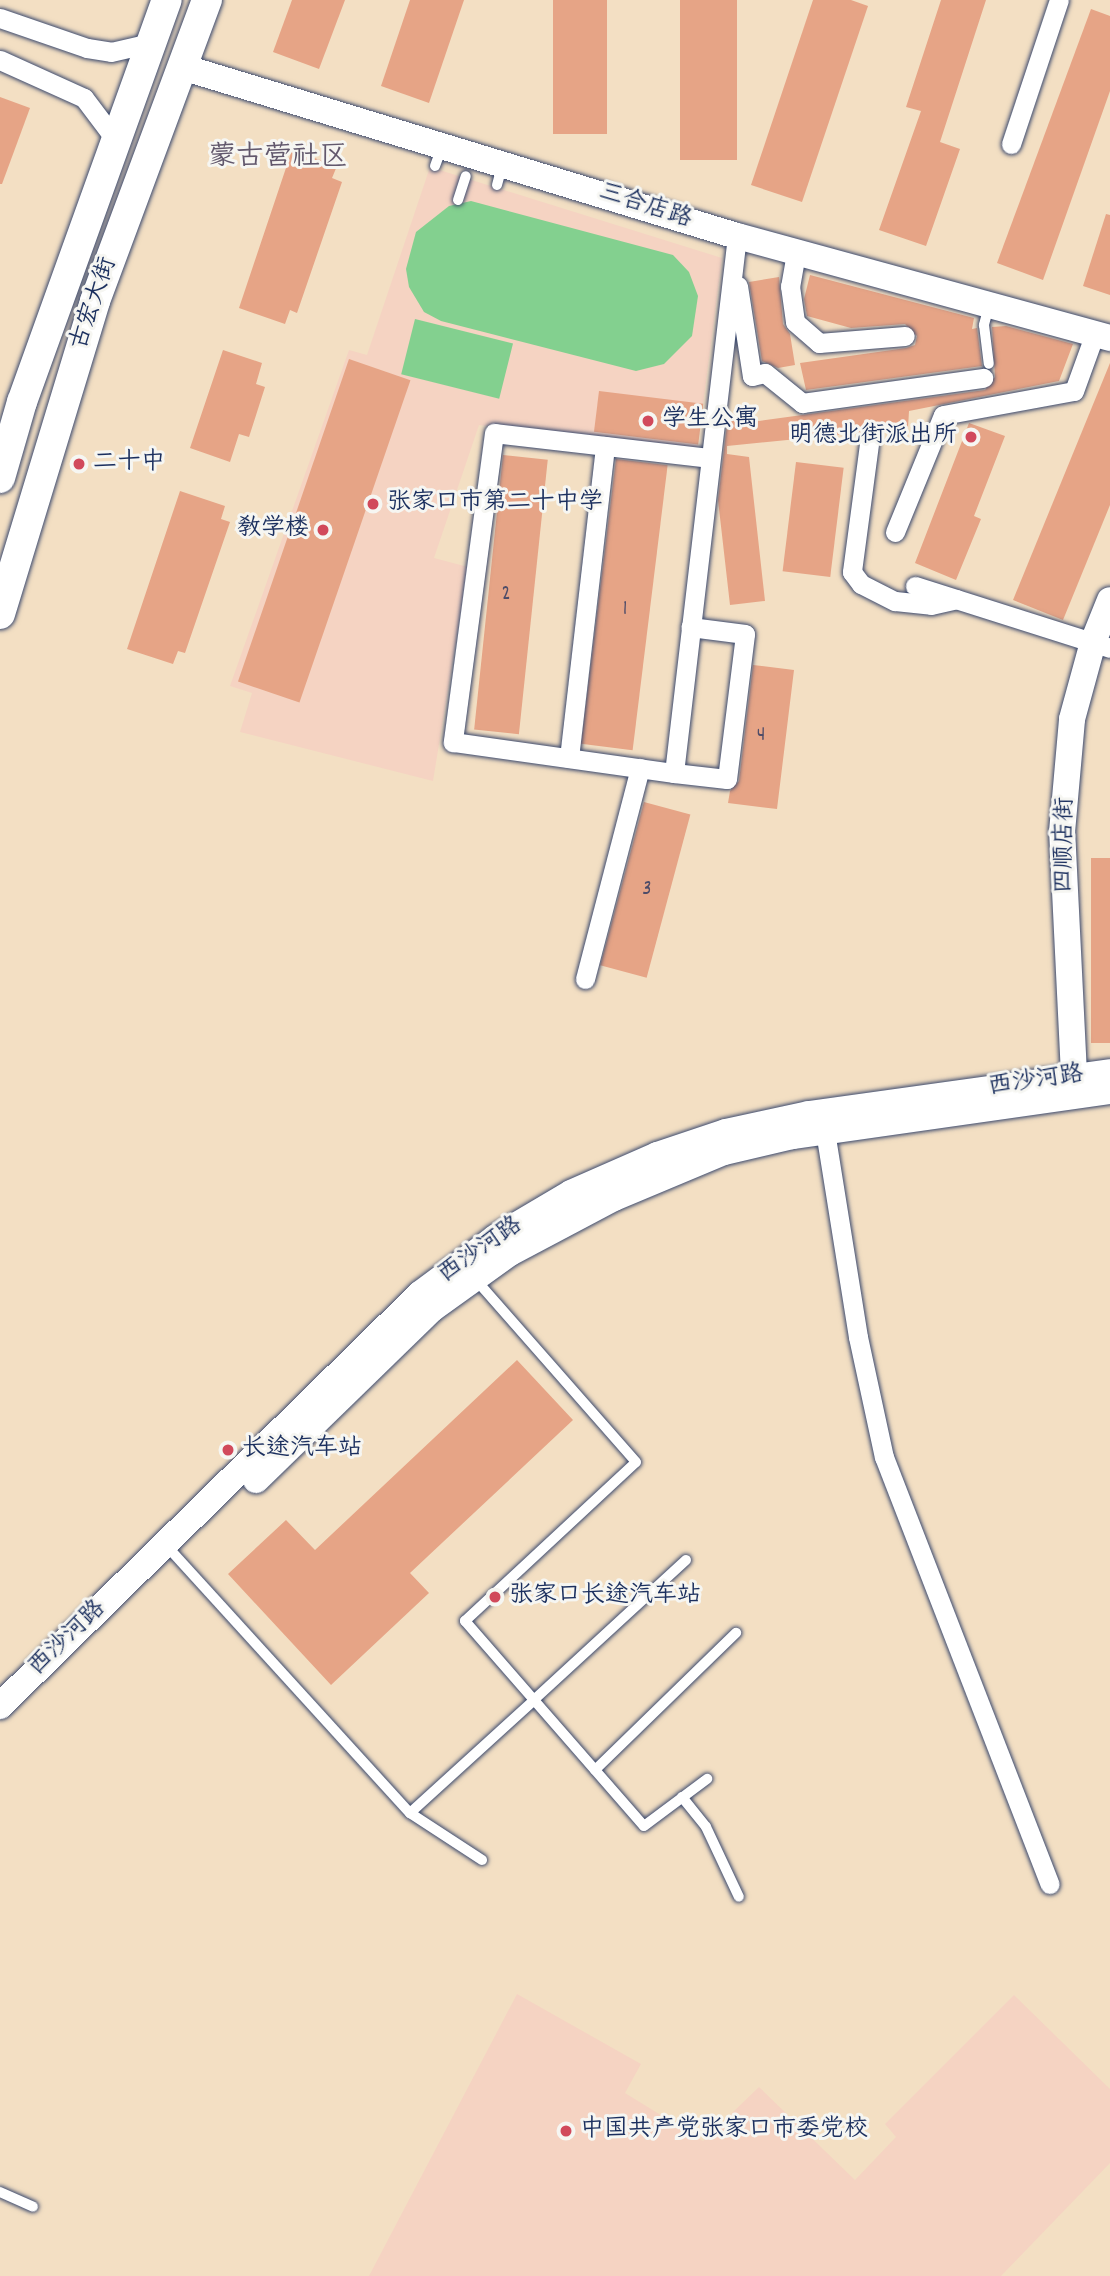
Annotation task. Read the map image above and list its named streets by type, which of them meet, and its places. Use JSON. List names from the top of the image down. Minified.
{"streets":{"main road":["古宏大街"],"street":["三合店路","四顺店街","西沙河路"]},"crossings":[["三合店路","古宏大街"],["四顺店街","西沙河路"]],"districts":["蒙古营社区"],"places":["学生公寓","明德北街派出所","二十中","张家口市第二十中学","教学楼","长途汽车站","张家口长途汽车站","中国共产党张家口市委党校"],"house_numbers":["2","1","4","3"]}
